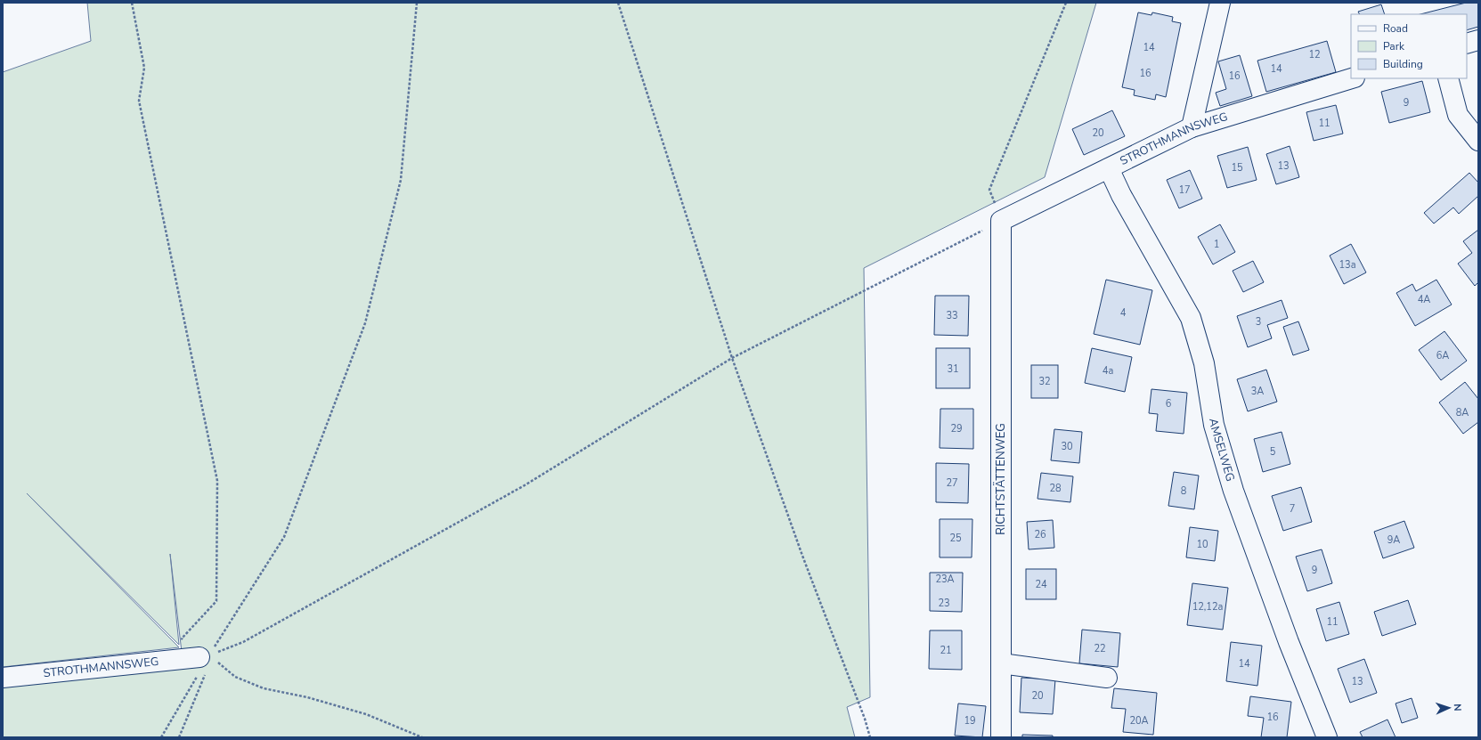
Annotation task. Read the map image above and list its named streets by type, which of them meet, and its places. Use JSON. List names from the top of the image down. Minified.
{"streets":{"street":["STROTHMANNSWEG","AMSELWEG","RICHTSTÄTTENWEG"]},"crossings":[["STROTHMANNSWEG","AMSELWEG"],["STROTHMANNSWEG","RICHTSTÄTTENWEG"]],"house_numbers":["14","12","14","16","16","9","11","20","13","15","17","1","13a","4A","4","33","3","6A","31","4a","32","3A","6","8A","29","30","5","27","28","8","7","26","25","9A","10","9","23A","24","23","12,12a","11","22","21","14","13","20","16","19","20A"],"legend":["Road","Park","Building"],"north":"right"}
